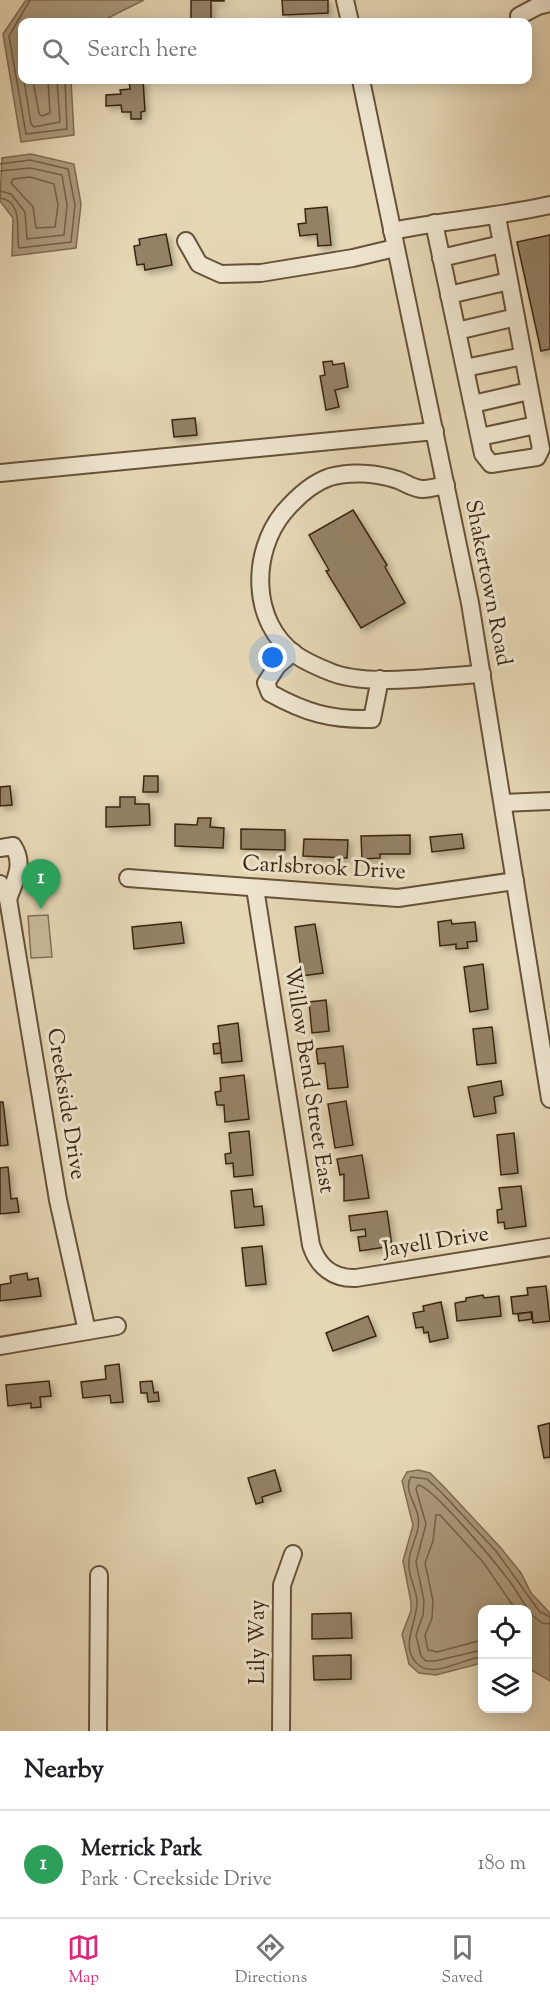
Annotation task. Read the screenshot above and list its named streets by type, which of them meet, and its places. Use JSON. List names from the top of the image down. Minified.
{"streets":{"street":["Shakertown Road","Carlsbrook Drive","Willow Bend Street East","Creekside Drive","Jayell Drive","Lily Way"]},"crossings":[["Shakertown Road","Carlsbrook Drive"],["Carlsbrook Drive","Willow Bend Street East"],["Willow Bend Street East","Jayell Drive"]],"page":{"search":"Search here","pins":"1","heading":"Nearby","list":[{"mark":"1","name":"Merrick Park","note":"Park · Creekside Drive","value":"180 m"}],"nav":["Map","Directions","Saved"]}}
